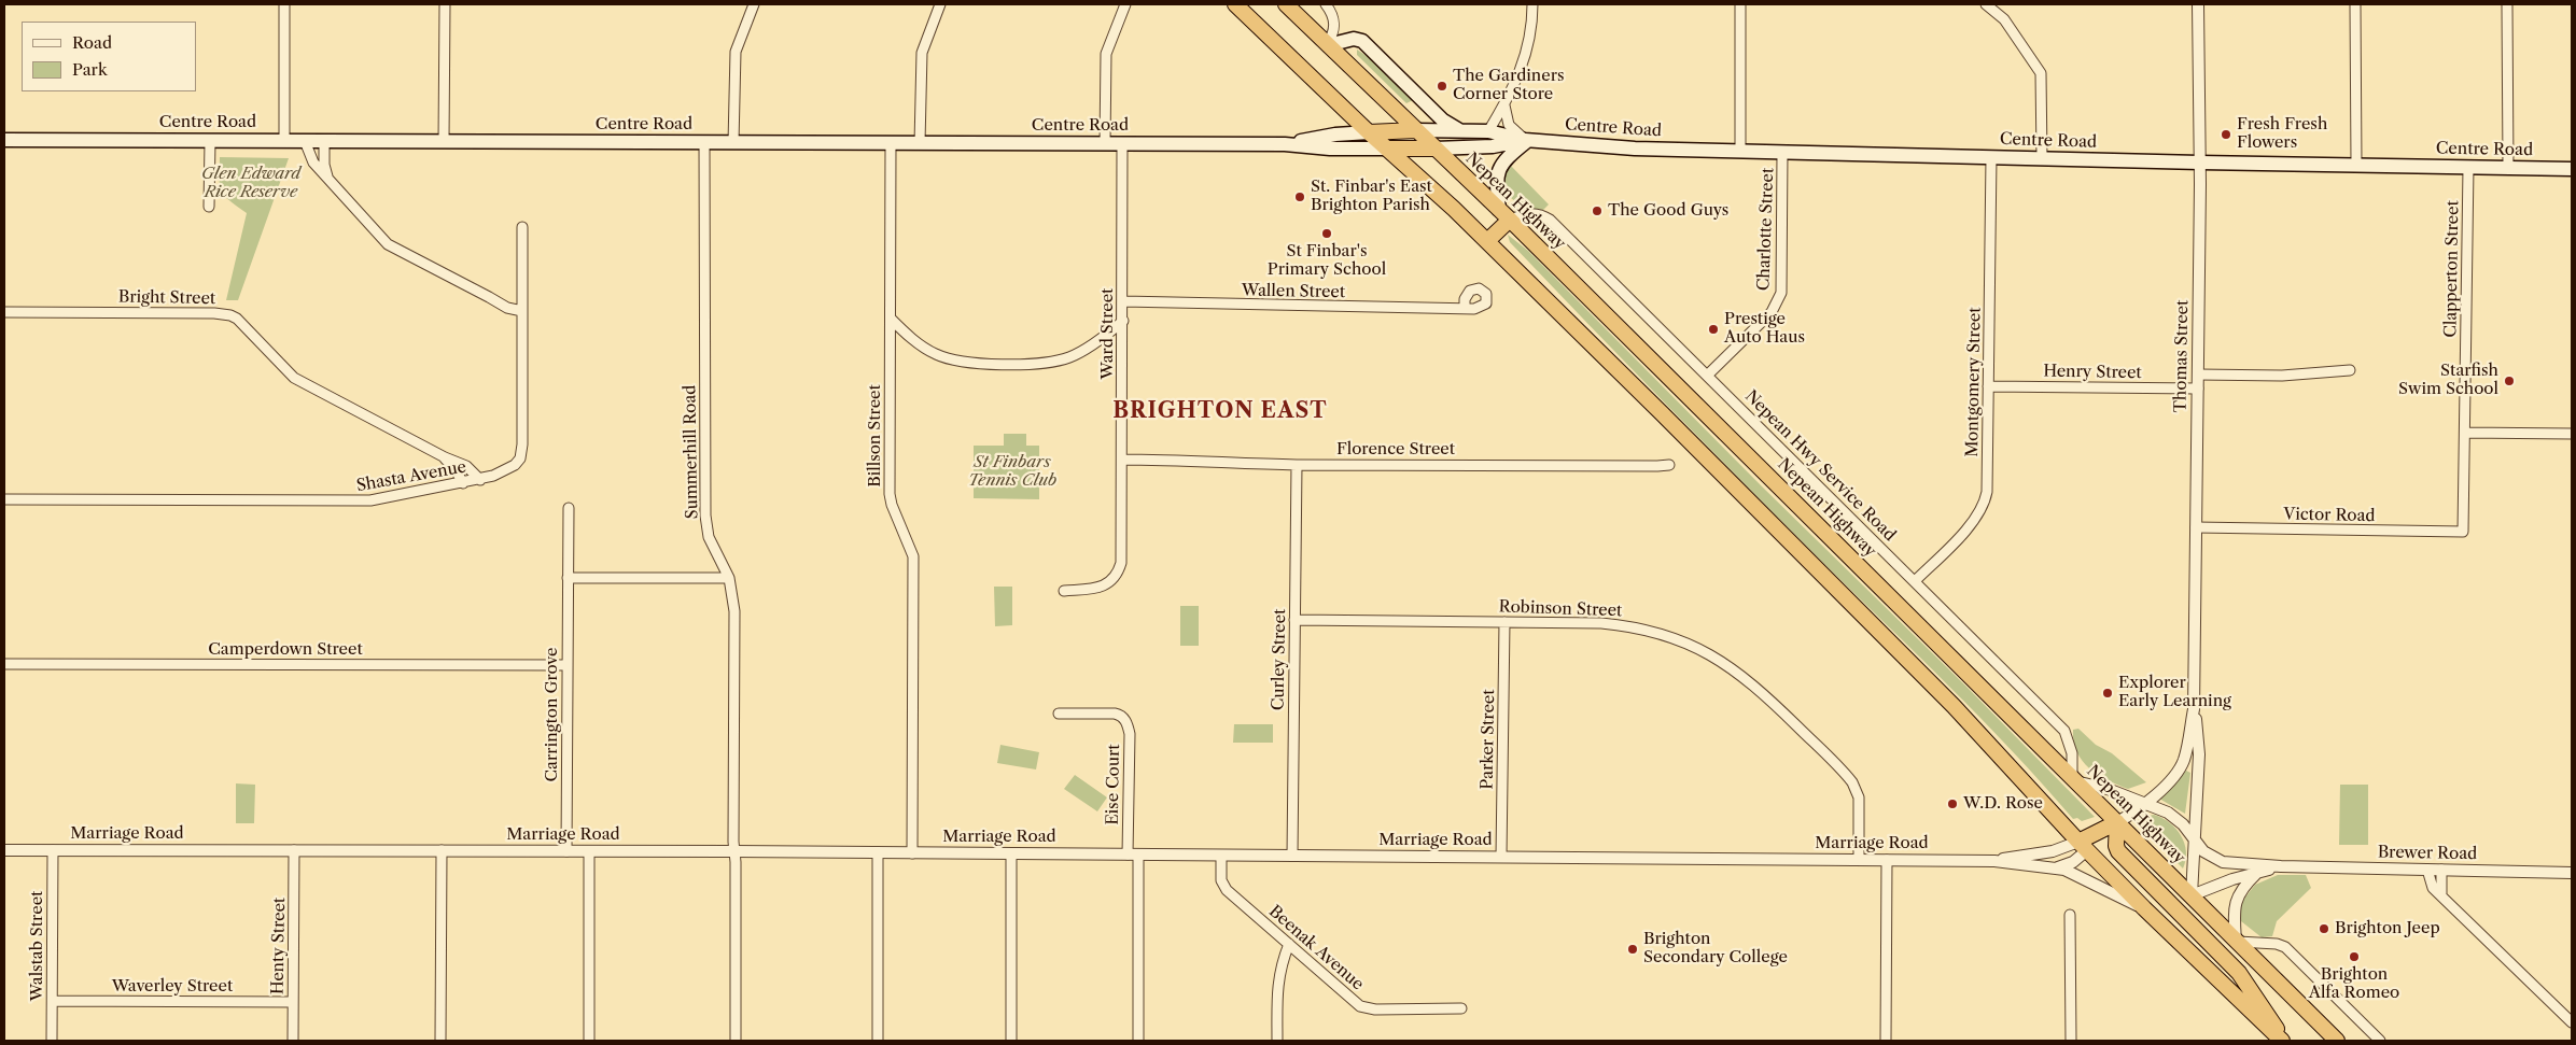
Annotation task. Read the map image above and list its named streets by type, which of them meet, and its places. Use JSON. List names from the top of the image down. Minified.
{"streets":{"highway":["Centre Road","Nepean Highway"],"street":["Charlotte Street","Clapperton Street","Wallen Street","Bright Street","Ward Street","Thomas Street","Henry Street","Montgomery Street","Billson Street","Florence Street","Summerhill Road","Nepean Hwy Service Road","Shasta Avenue","Victor Road","Robinson Street","Camperdown Street","Curley Street","Carrington Grove","Parker Street","Eise Court","Marriage Road","Brewer Road","Walstab Street","Henty Street","Beenak Avenue","Waverley Street"]},"crossings":[["Centre Road","Nepean Highway"],["Centre Road","Charlotte Street"],["Centre Road","Clapperton Street"],["Centre Road","Ward Street"],["Centre Road","Thomas Street"],["Centre Road","Montgomery Street"],["Centre Road","Billson Street"],["Centre Road","Summerhill Road"],["Nepean Highway","Thomas Street"],["Nepean Highway","Nepean Hwy Service Road"],["Nepean Highway","Brewer Road"],["Charlotte Street","Nepean Hwy Service Road"],["Clapperton Street","Victor Road"],["Wallen Street","Ward Street"],["Bright Street","Shasta Avenue"],["Ward Street","Florence Street"],["Thomas Street","Henry Street"],["Thomas Street","Victor Road"],["Thomas Street","Brewer Road"],["Henry Street","Montgomery Street"],["Montgomery Street","Nepean Hwy Service Road"],["Billson Street","Marriage Road"],["Florence Street","Curley Street"],["Summerhill Road","Marriage Road"],["Nepean Hwy Service Road","Brewer Road"],["Robinson Street","Curley Street"],["Robinson Street","Parker Street"],["Robinson Street","Marriage Road"],["Camperdown Street","Carrington Grove"],["Curley Street","Marriage Road"],["Carrington Grove","Marriage Road"],["Parker Street","Marriage Road"],["Eise Court","Marriage Road"],["Marriage Road","Walstab Street"],["Marriage Road","Henty Street"],["Marriage Road","Beenak Avenue"],["Walstab Street","Waverley Street"],["Henty Street","Waverley Street"]],"districts":["BRIGHTON EAST"],"parks":["Glen Edward Rice Reserve","St Finbars Tennis Club"],"places":["The Gardiners Corner Store","Fresh Fresh Flowers","St. Finbar's East Brighton Parish","The Good Guys","St Finbar's Primary School","Prestige Auto Haus","Starfish Swim School","Explorer Early Learning","W.D. Rose","Brighton Jeep","Brighton Secondary College","Brighton Alfa Romeo"],"legend":["Road","Park"]}
